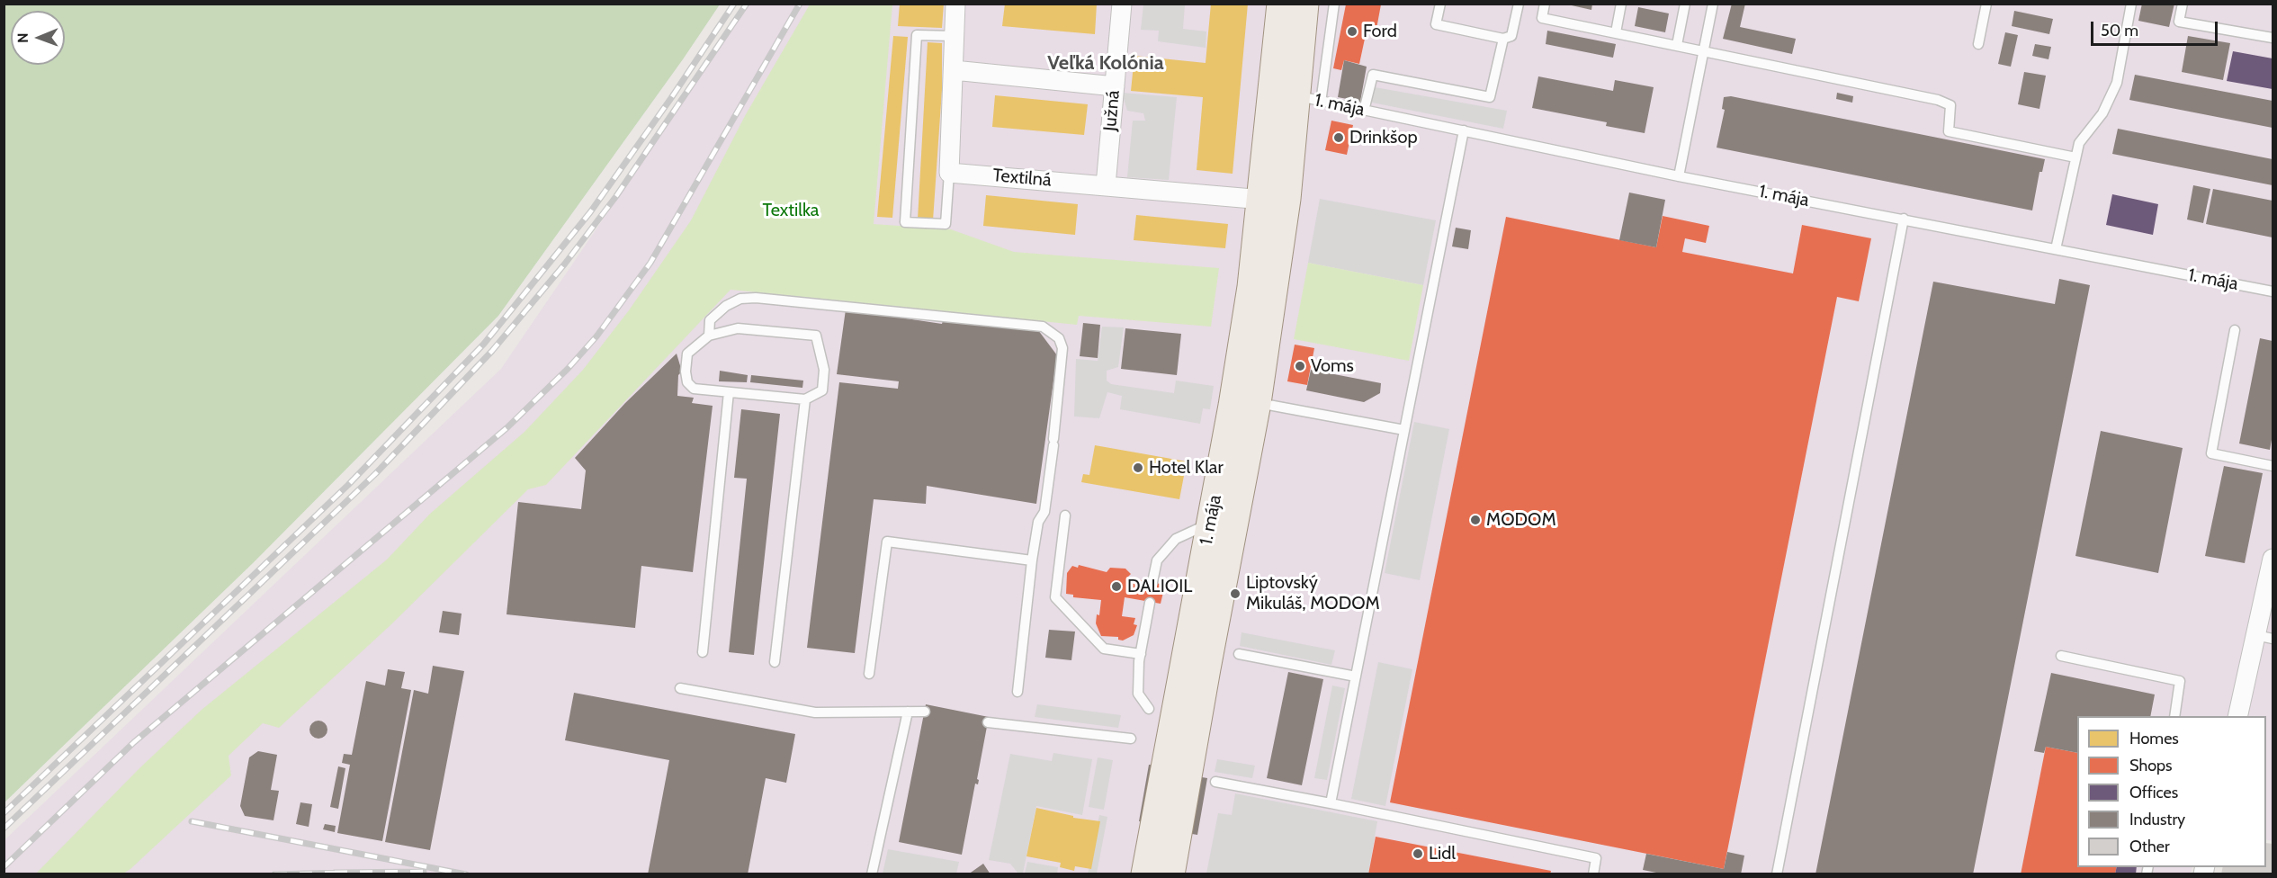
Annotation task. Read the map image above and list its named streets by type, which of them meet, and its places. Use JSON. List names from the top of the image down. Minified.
{"streets":{"main road":["1. mája"],"street":["Južná","Textilná"]},"crossings":[["1. mája","Textilná"],["Južná","Textilná"]],"districts":["Veľká Kolónia"],"parks":["Textilka"],"places":["Ford","Drinkšop","Voms","Hotel Klar","MODOM","DALIOIL","Liptovský Mikuláš, MODOM","Lidl"],"legend":["Homes","Shops","Offices","Industry","Other"],"scale_bar":"50 m","north":"left"}
